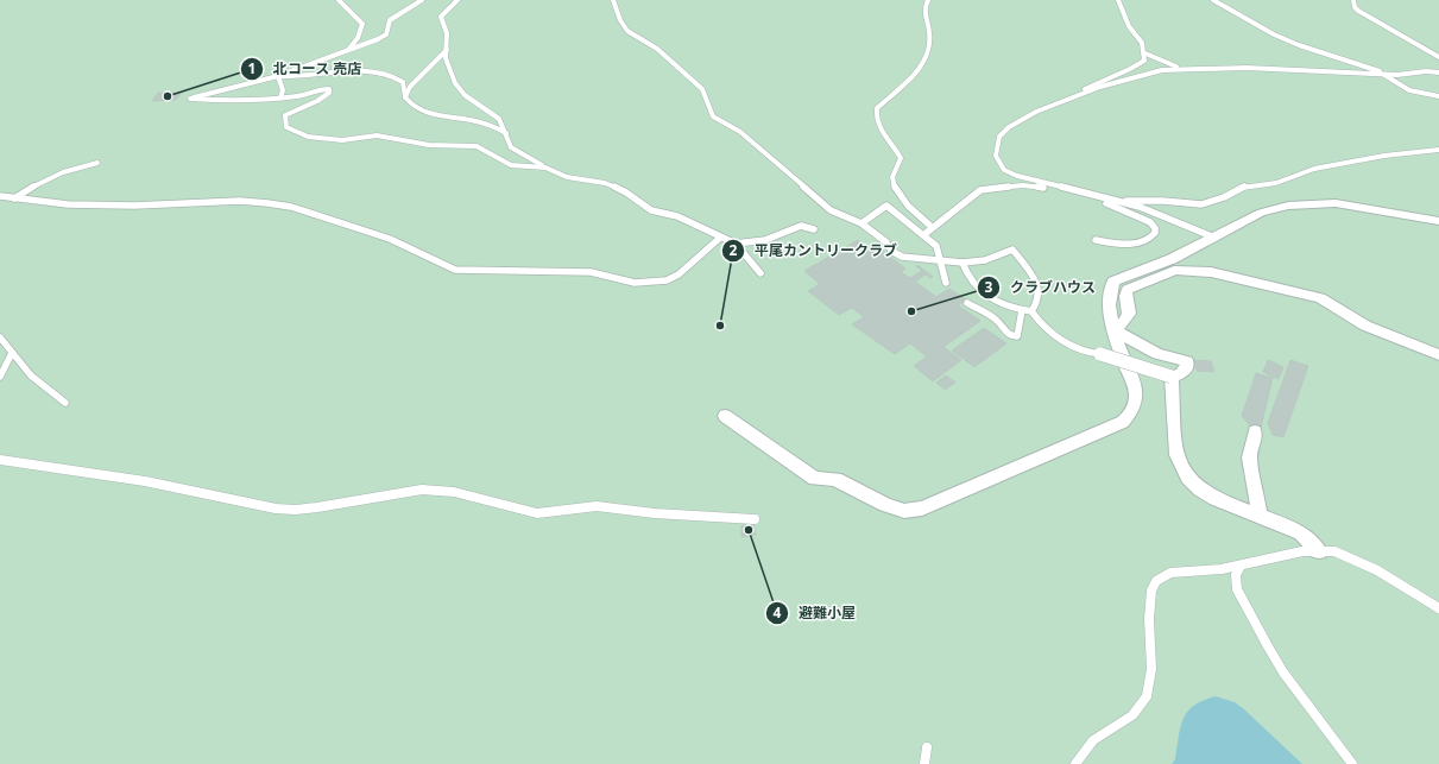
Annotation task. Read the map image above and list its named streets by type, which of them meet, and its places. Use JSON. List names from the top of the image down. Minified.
{"places":["北コース 売店","クラブハウス","平尾カントリークラブ","避難小屋"]}
